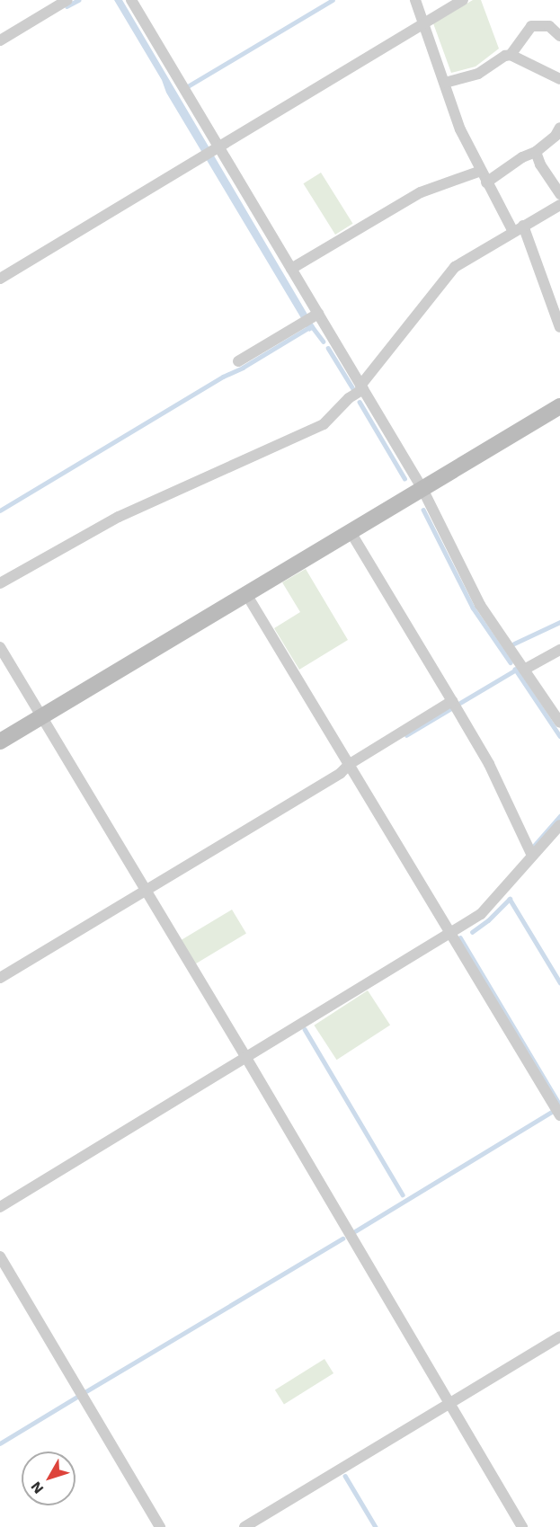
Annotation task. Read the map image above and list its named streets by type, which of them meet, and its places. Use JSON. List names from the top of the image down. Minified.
{"north":"bottom left"}
